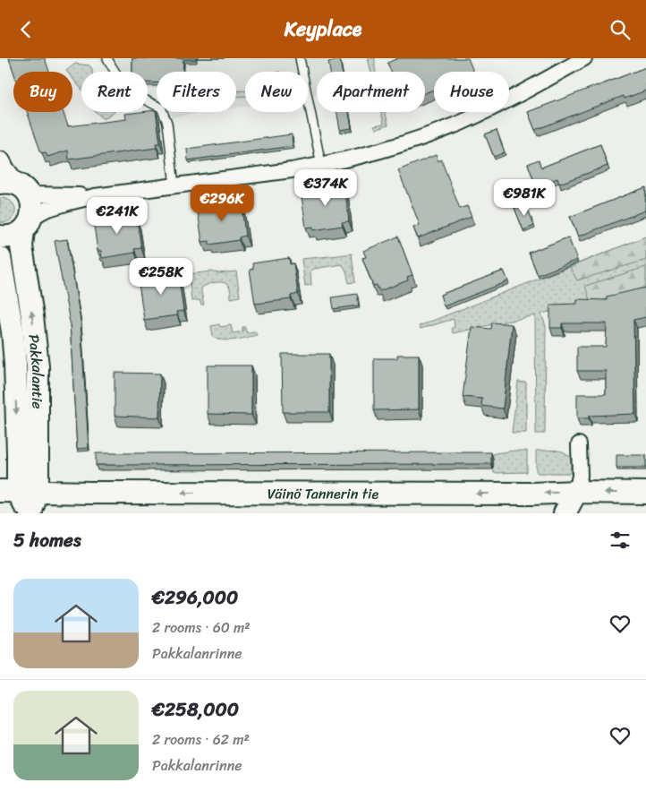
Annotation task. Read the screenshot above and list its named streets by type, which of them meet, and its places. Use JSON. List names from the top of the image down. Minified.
{"streets":{"street":["Pakkalantie","Väinö Tannerin tie"]},"crossings":[["Pakkalantie","Väinö Tannerin tie"]],"one_way":["Väinö Tannerin tie"],"page":{"header":"Keyplace","chip":["Buy","Rent","Filters","New","Apartment","House"],"price":["€374K","€981K","€296K","€241K","€258K"],"heading":"5 homes","list":[{"name":"€296,000","note":"2 rooms · 60 m² · Pakkalanrinne"},{"name":"€258,000","note":"2 rooms · 62 m² · Pakkalanrinne"}]}}
